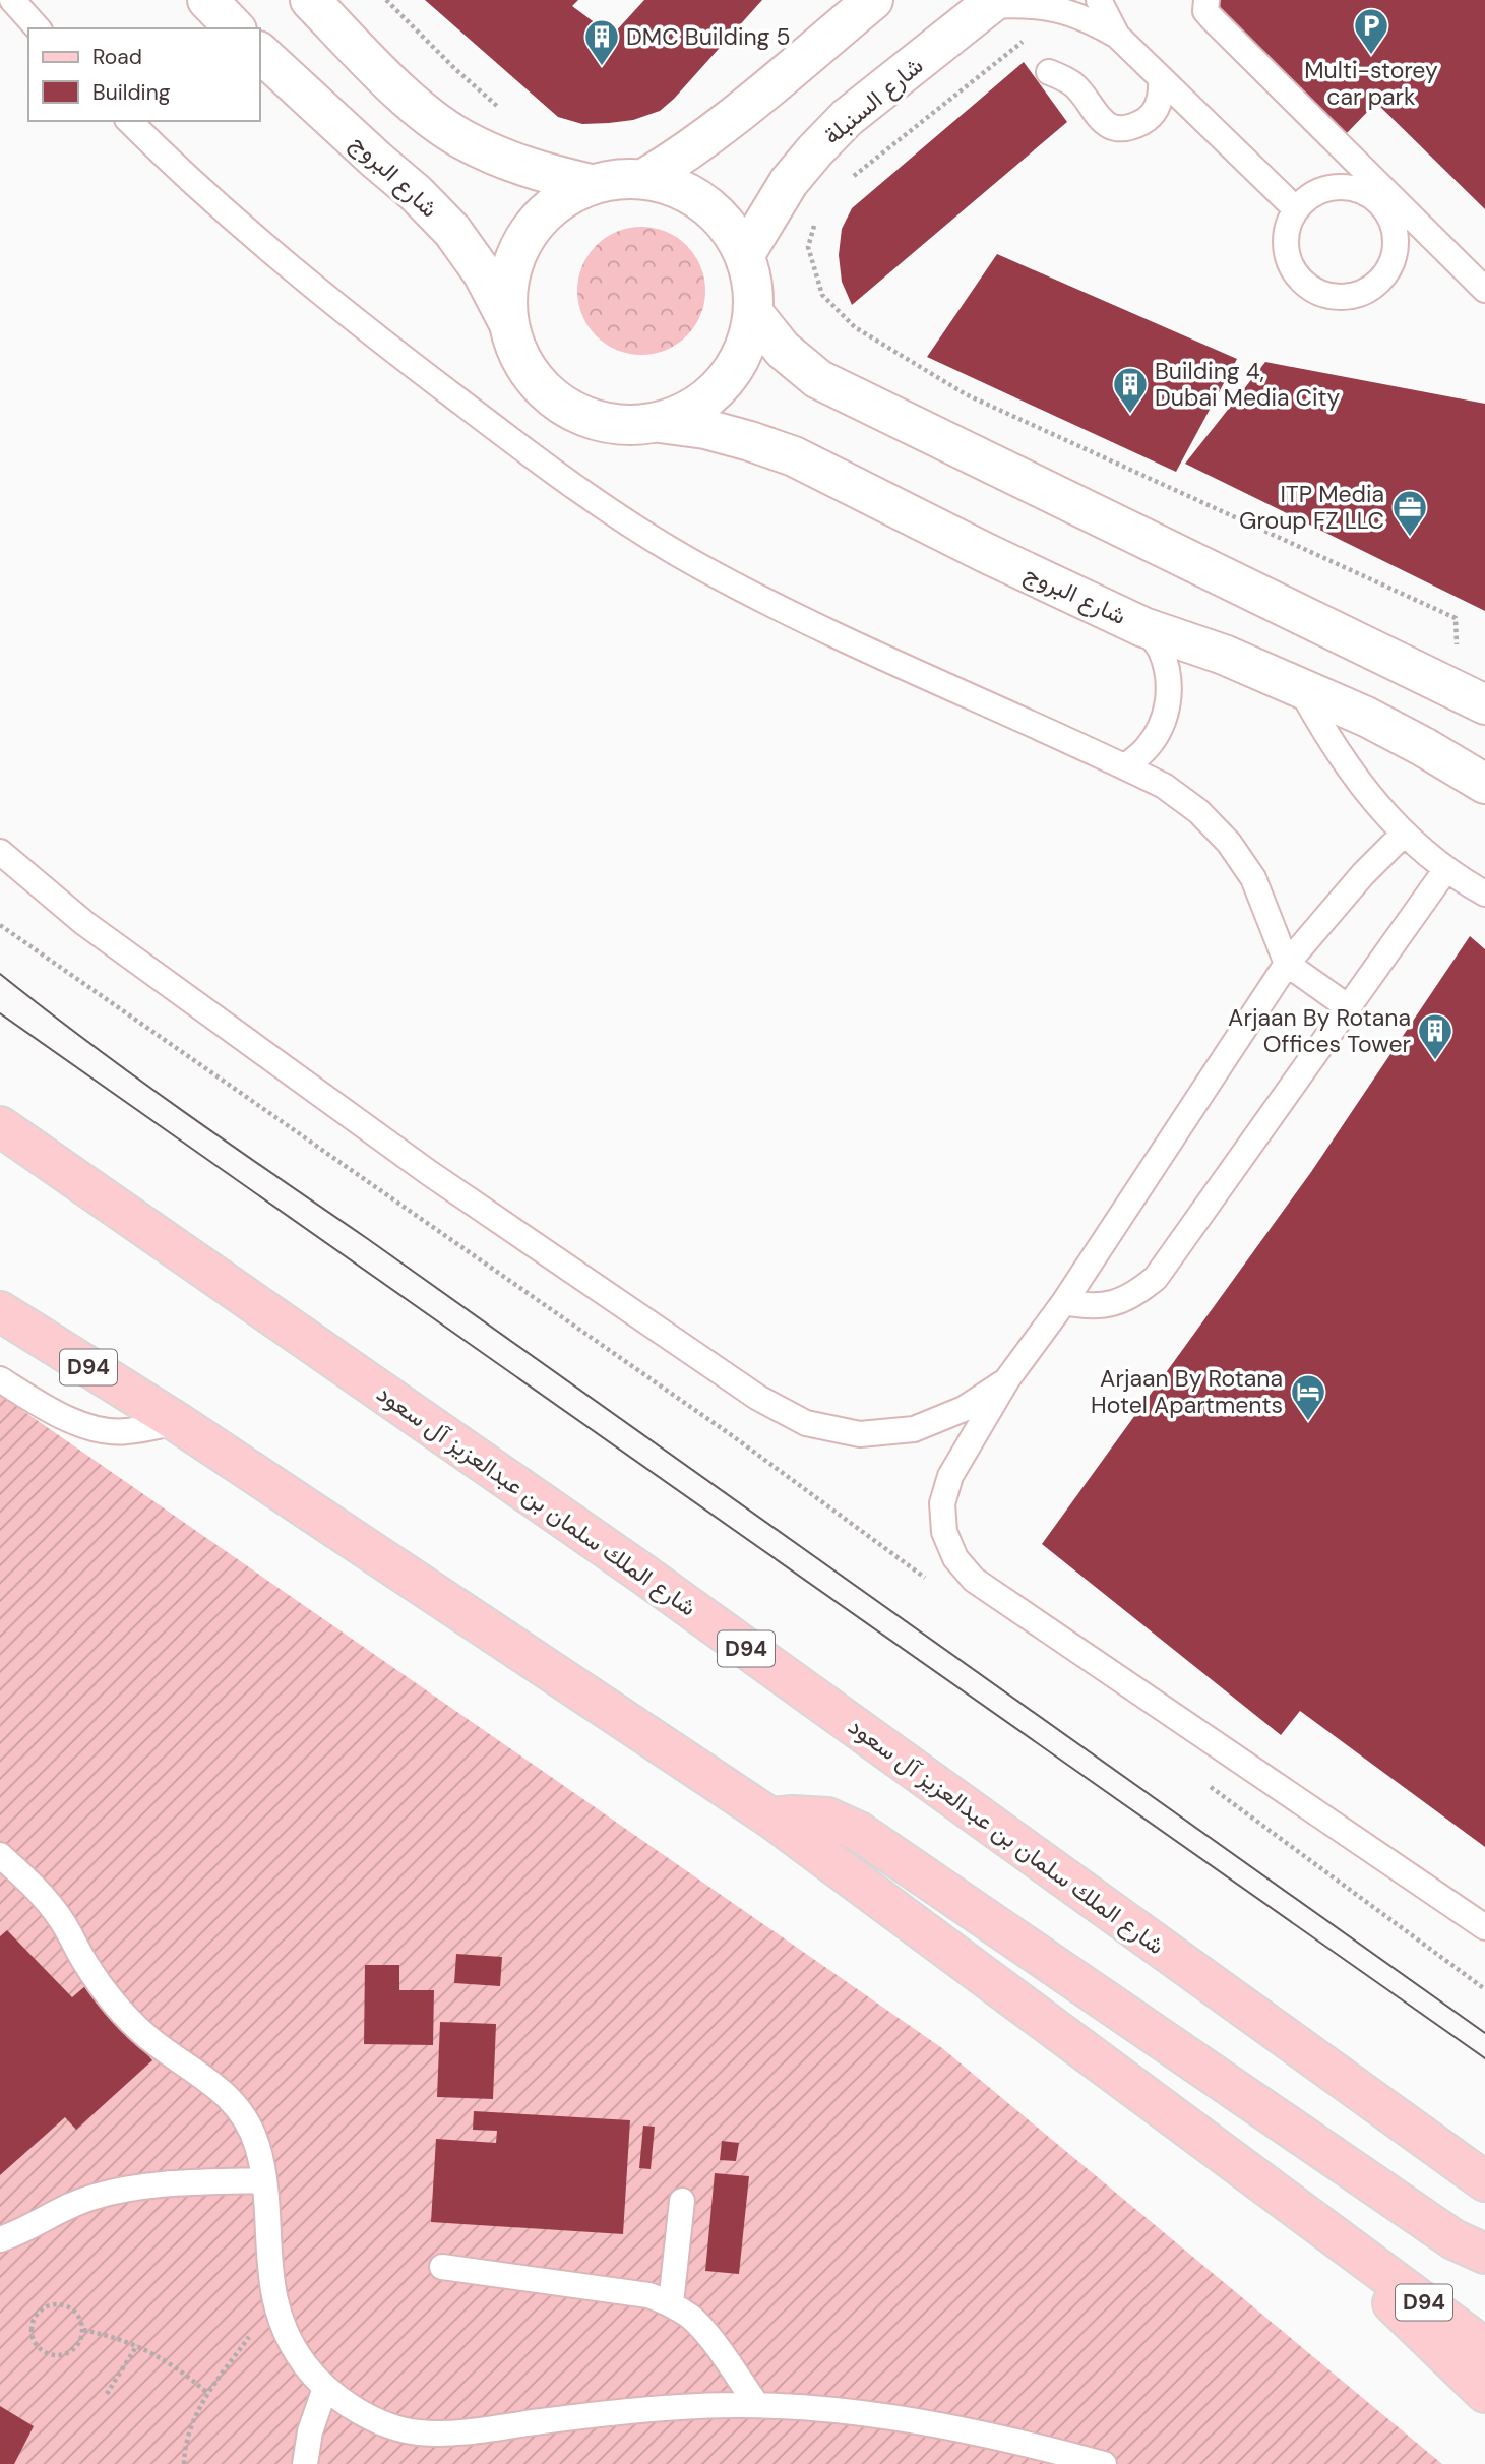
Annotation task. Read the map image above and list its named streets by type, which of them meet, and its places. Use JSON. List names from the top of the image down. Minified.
{"streets":{"main road":["D94","شارع الملك سلمان بن عبدالعزيز آل سعود"],"street":["شارع السنبلة","شارع البروج"]},"crossings":[["شارع السنبلة","شارع البروج"]],"places":{"parking":["Multi-storey car park"],"building":["DMC Building 5","Building 4, Dubai Media City","Arjaan By Rotana Offices Tower"],"office":["ITP Media Group FZ LLC"],"hotel":["Arjaan By Rotana Hotel Apartments"]},"legend":["Road","Building"]}
